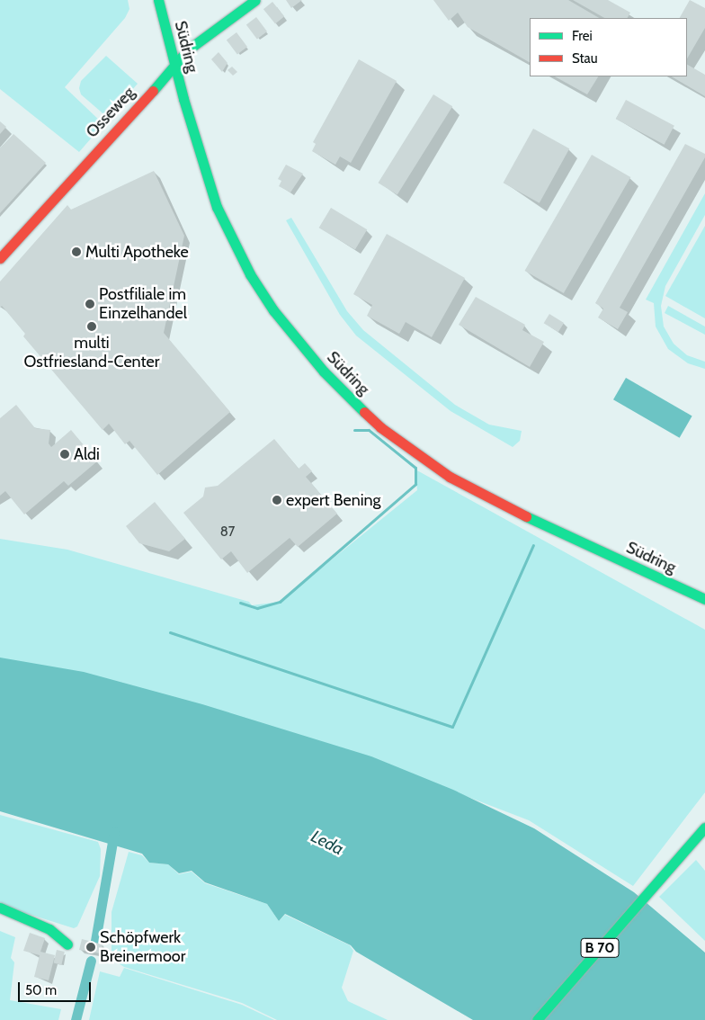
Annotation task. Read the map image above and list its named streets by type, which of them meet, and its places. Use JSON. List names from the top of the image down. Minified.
{"streets":{"main road":["Südring","Osseweg","B 70"]},"crossings":[["Südring","Osseweg"]],"water":["Leda"],"places":["Multi Apotheke","Postfiliale im Einzelhandel","multi Ostfriesland-Center","Aldi","expert Bening","Schöpfwerk Breinermoor"],"house_numbers":["87"],"legend":["Frei","Stau"],"scale_bar":"50 m"}
